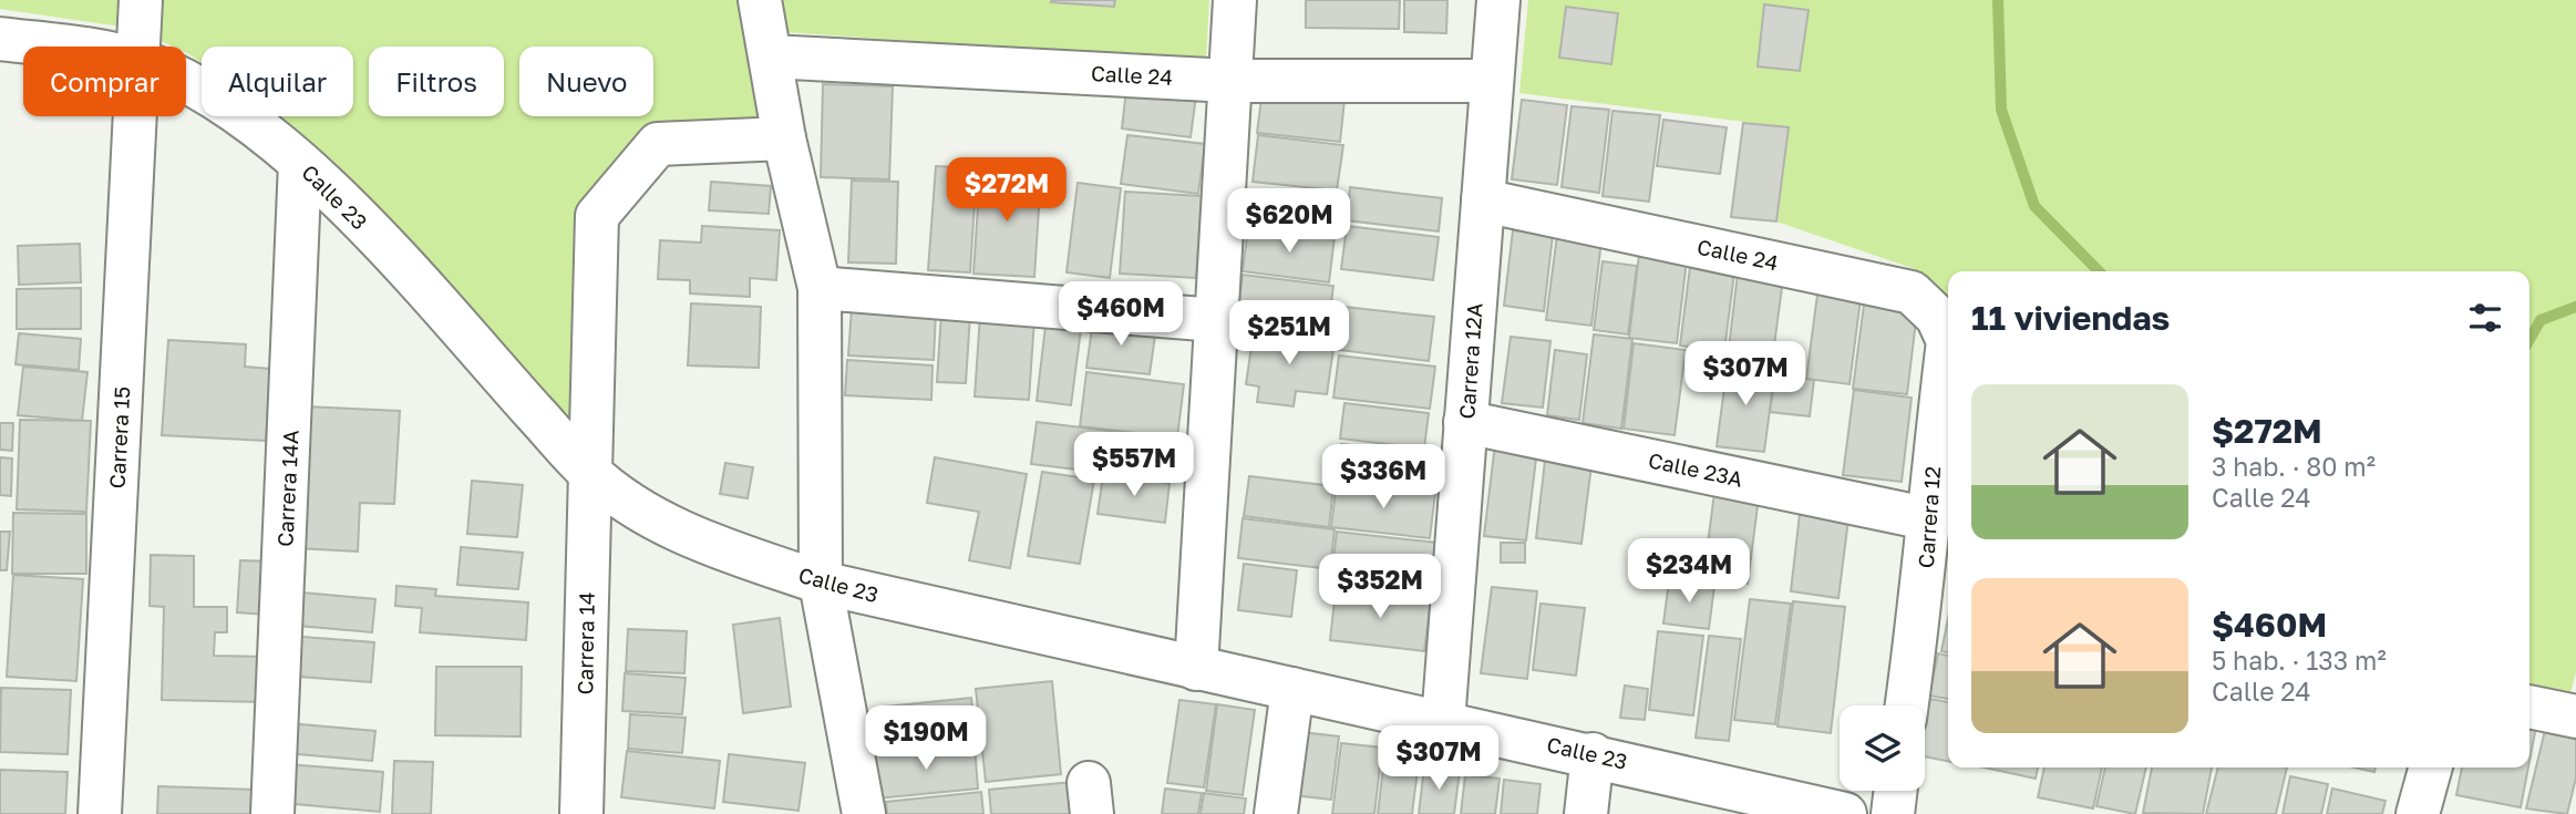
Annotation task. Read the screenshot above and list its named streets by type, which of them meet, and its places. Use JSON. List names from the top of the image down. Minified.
{"streets":{"street":["Calle 24","Calle 23","Carrera 12A","Carrera 15","Calle 23A","Carrera 14A","Carrera 12","Carrera 14"]},"crossings":[["Calle 24","Carrera 12A"],["Calle 24","Carrera 12"],["Calle 23","Carrera 12A"],["Calle 23","Carrera 14A"],["Calle 23","Carrera 14"],["Carrera 12A","Calle 23A"],["Calle 23A","Carrera 12"]],"page":{"chip":["Comprar","Alquilar","Filtros","Nuevo"],"price":["$272M","$620M","$460M","$251M","$307M","$557M","$336M","$234M","$352M","$190M","$307M"],"heading":"11 viviendas","list":[{"name":"$272M","note":"3 hab. · 80 m² · Calle 24"},{"name":"$460M","note":"5 hab. · 133 m² · Calle 24"}]}}
